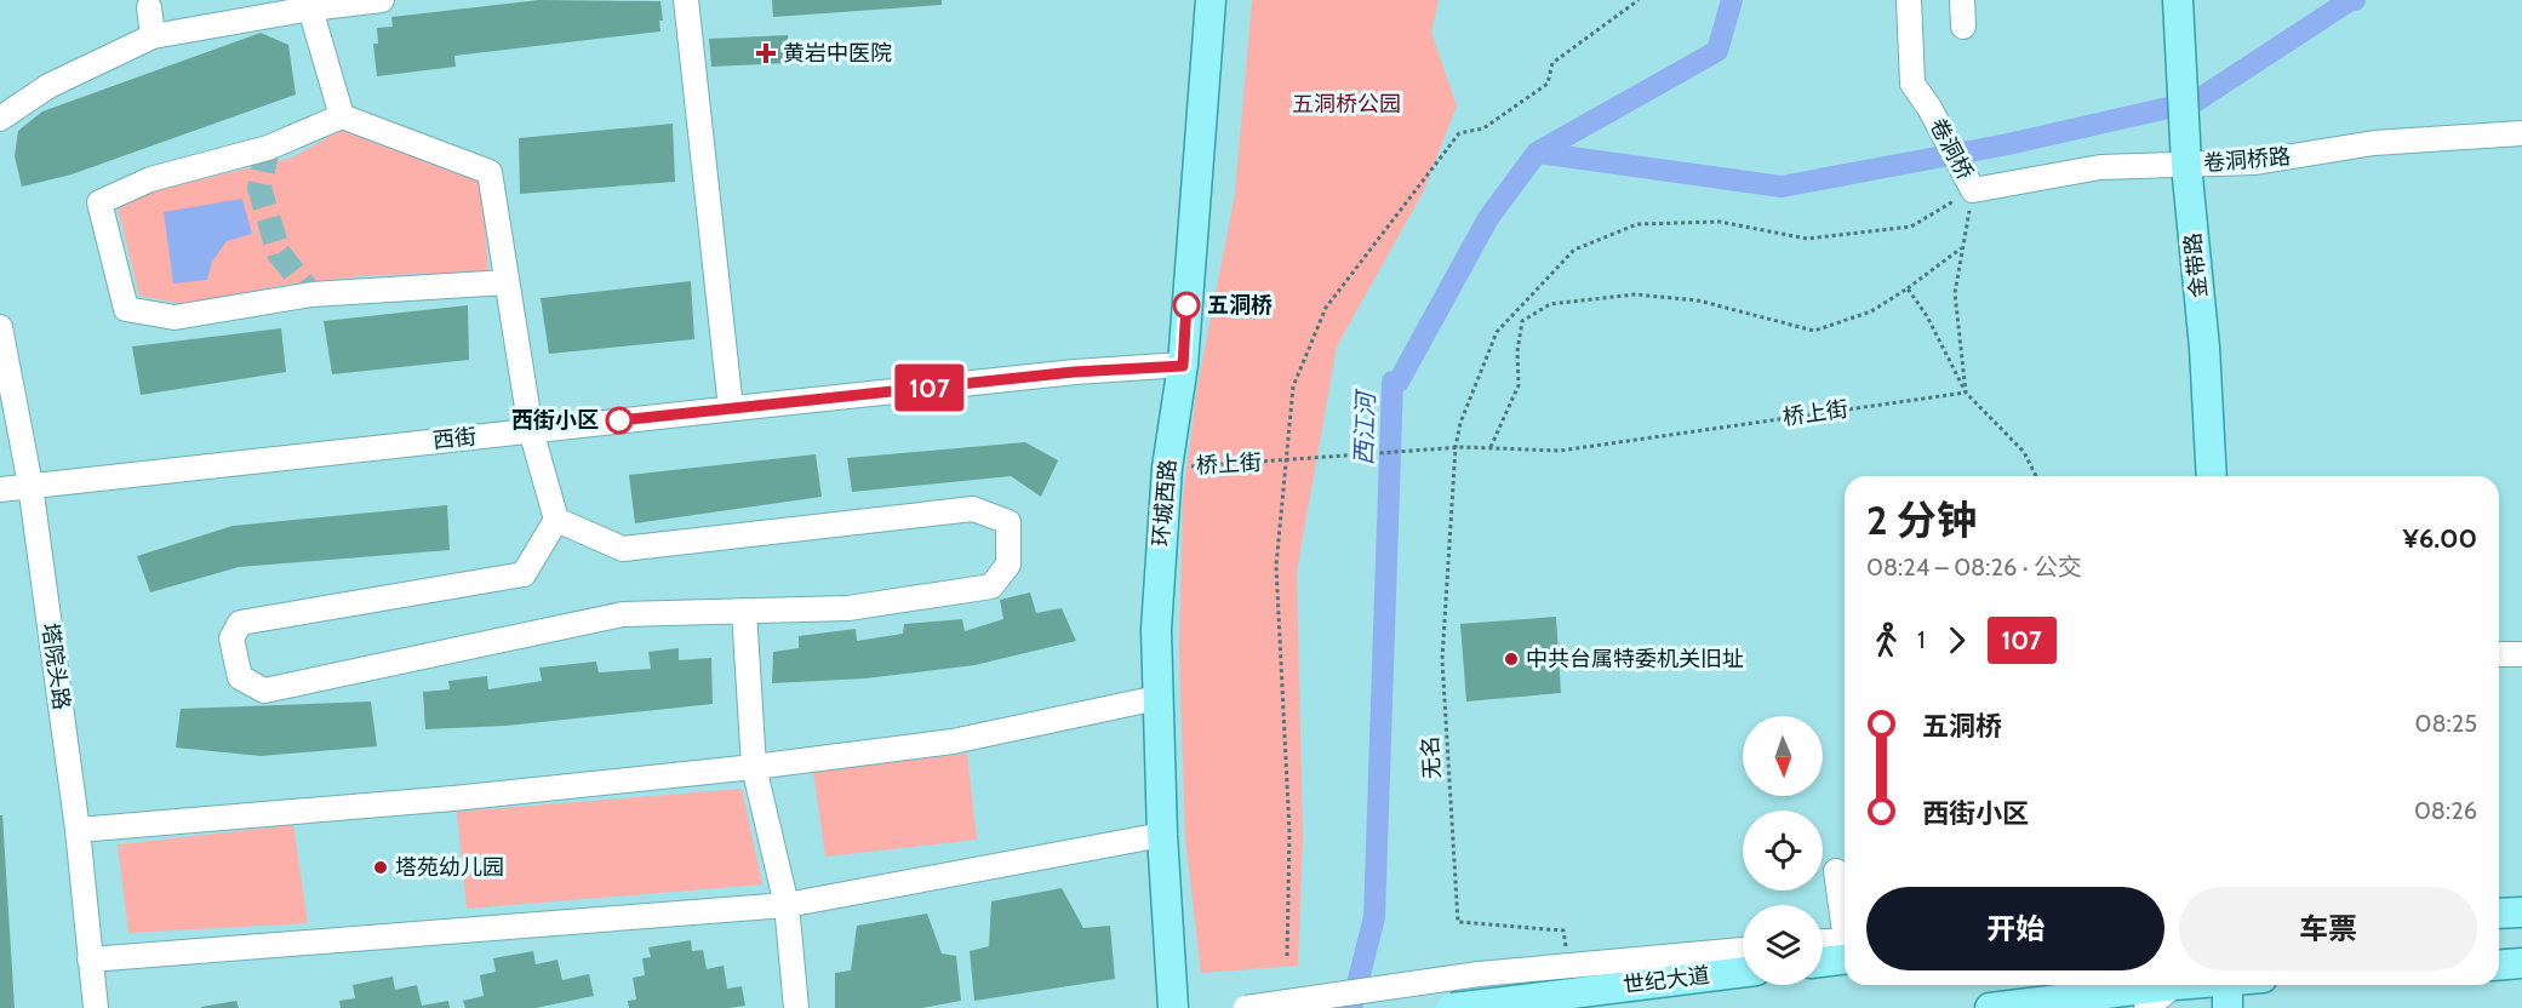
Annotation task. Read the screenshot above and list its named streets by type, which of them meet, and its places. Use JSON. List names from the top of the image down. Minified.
{"streets":{"main road":["金带路","环城西路","世纪大道"],"street":["卷洞桥","卷洞桥路","西街","塔院头路"],"path":["桥上街","无名"]},"crossings":[["卷洞桥","卷洞桥路"],["卷洞桥路","金带路"],["桥上街","环城西路"],["桥上街","无名"],["西街","环城西路"],["西街","塔院头路"],["无名","世纪大道"]],"water":["西江河"],"parks":["五洞桥公园"],"places":{"health":["黄岩中医院"],"other":["五洞桥","西街小区","中共台属特委机关旧址","塔苑幼儿园"]},"lines":["bus line 107"],"north":"bottom","page":{"on_map":"107","heading":["2 分钟","08:24 – 08:26 · 公交","¥6.00"],"legs":["1","107"],"list":[{"name":"五洞桥","value":"08:25"},{"name":"西街小区","value":"08:26"}],"buttons":["开始","车票"]}}
